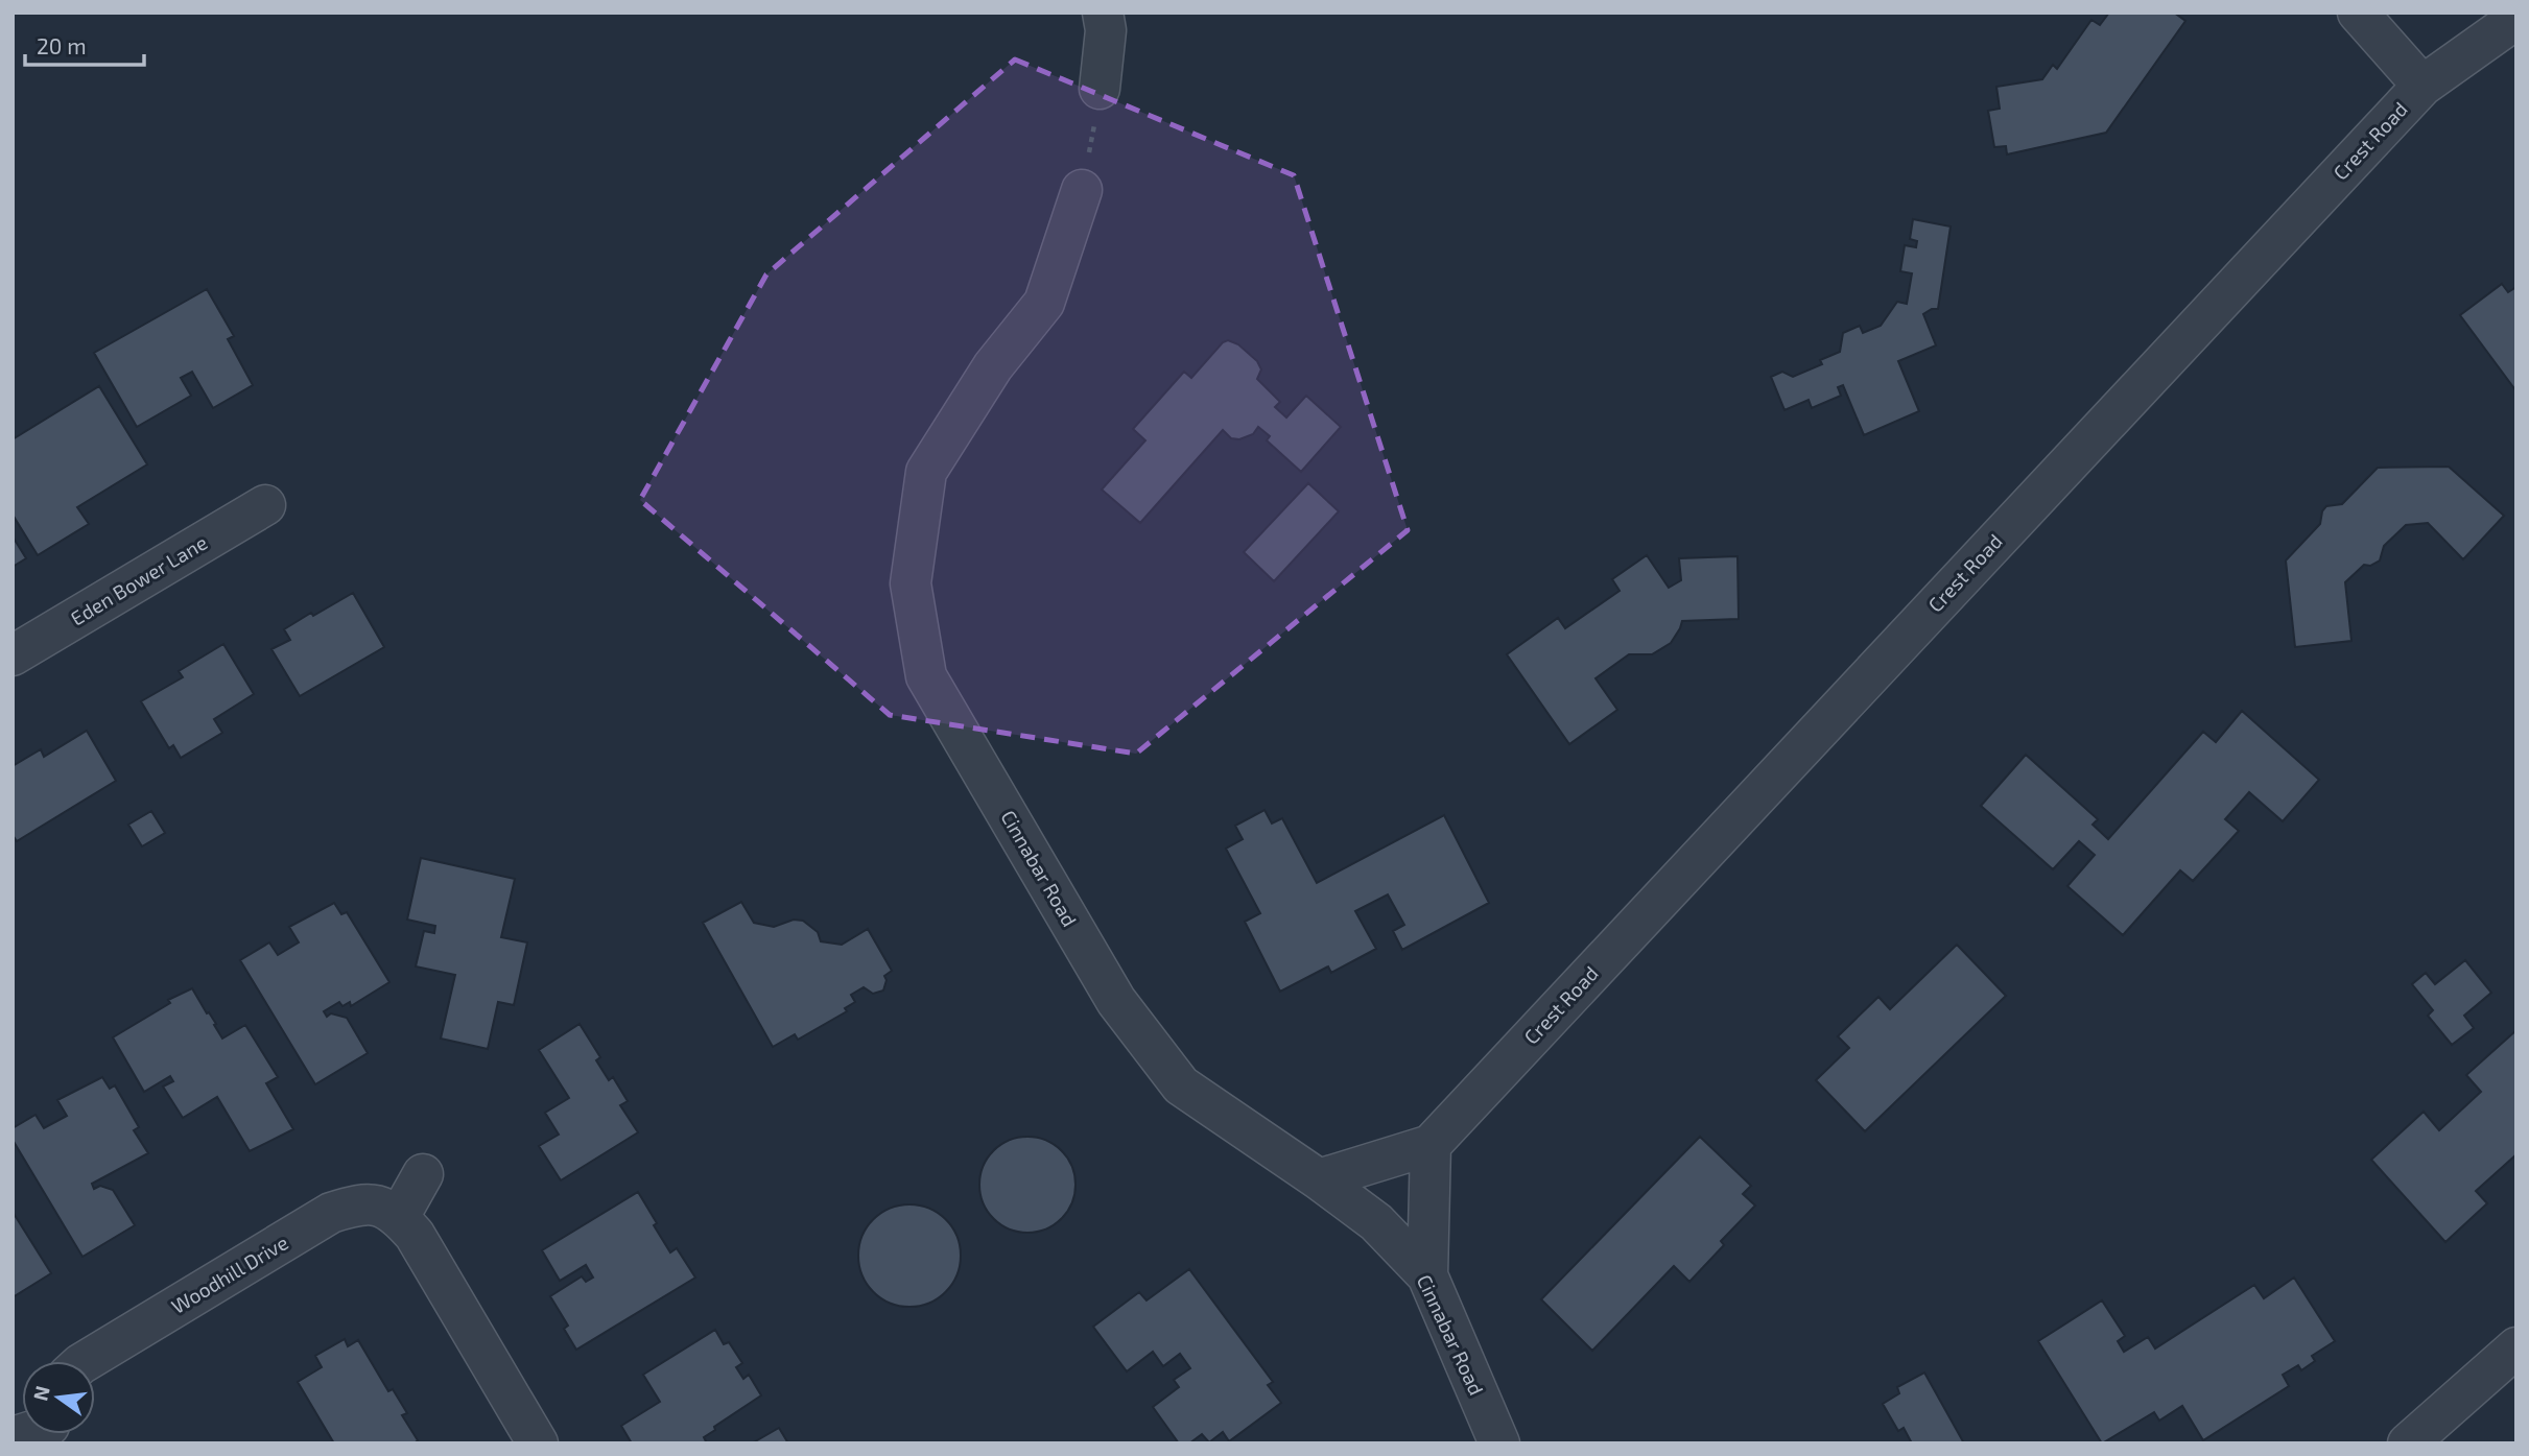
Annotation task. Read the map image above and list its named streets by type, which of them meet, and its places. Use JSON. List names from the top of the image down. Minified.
{"streets":{"street":["Crest Road","Eden Bower Lane","Cinnabar Road","Woodhill Drive"]},"crossings":[["Crest Road","Cinnabar Road"]],"scale_bar":"20 m","north":"left"}
